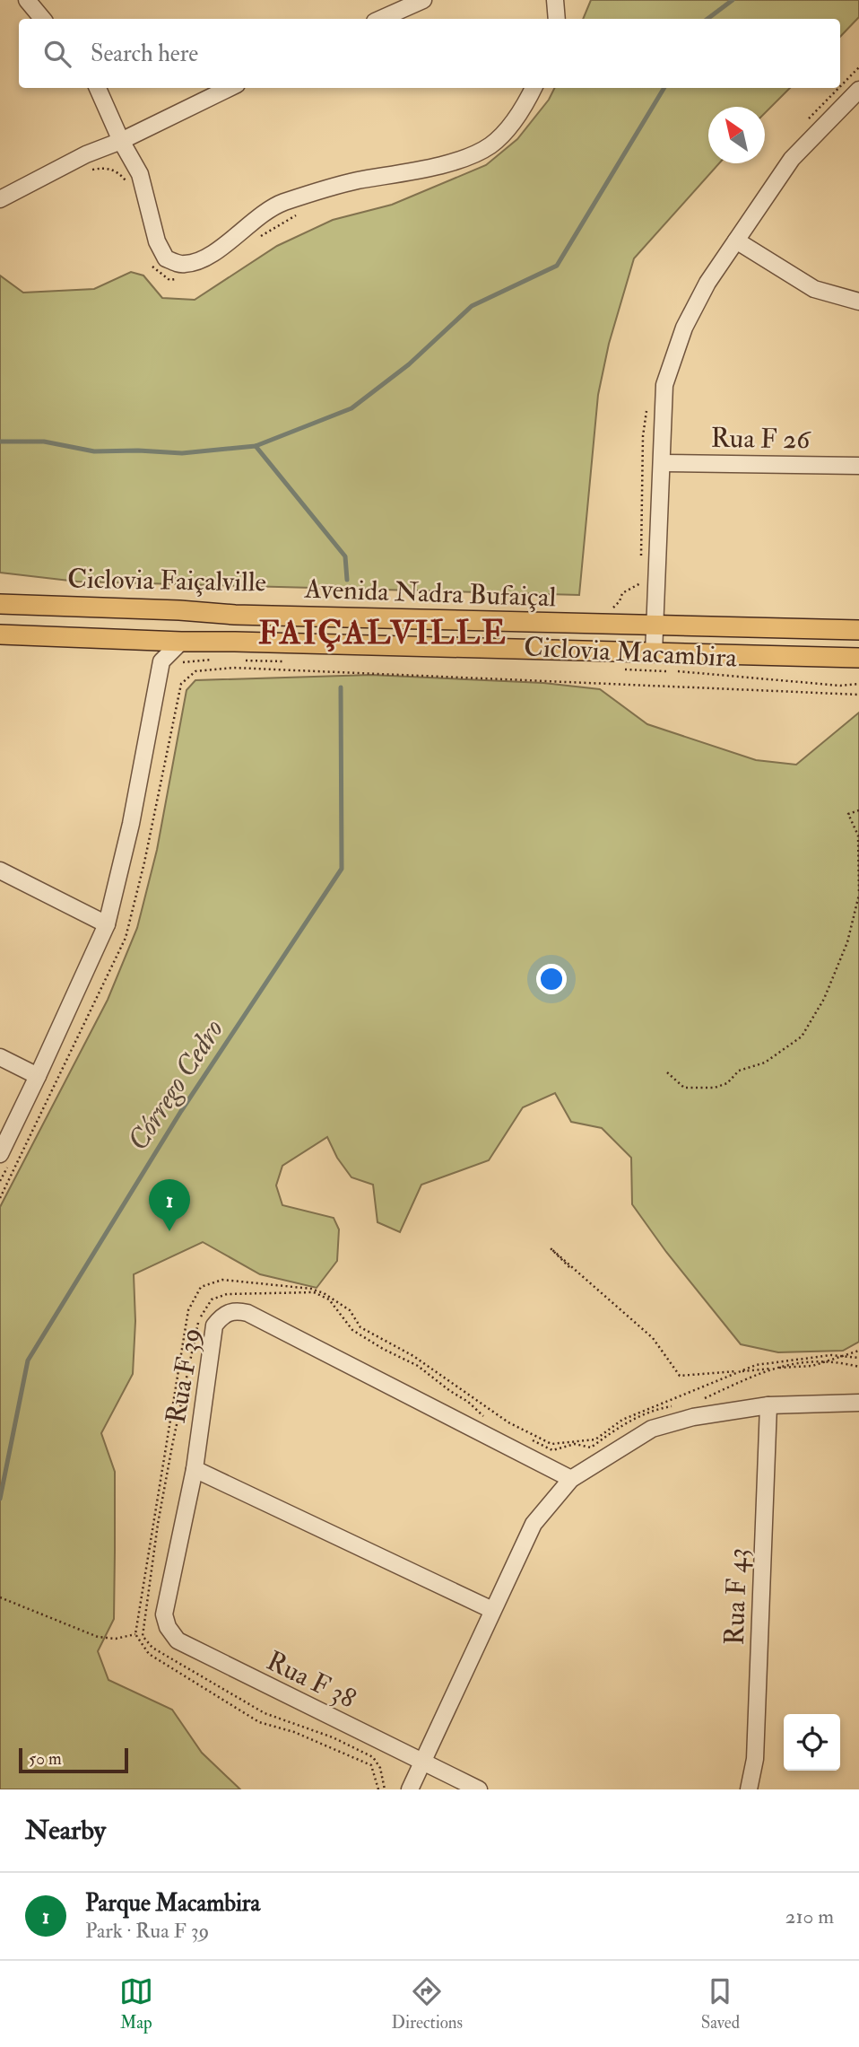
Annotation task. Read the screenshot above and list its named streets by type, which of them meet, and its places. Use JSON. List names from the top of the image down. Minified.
{"streets":{"main road":["Avenida Nadra Bufaiçal"],"street":["Rua F 26","Rua F 39","Rua F 43","Rua F 38"],"path":["Ciclovia Macambira"]},"crossings":[["Rua F 39","Rua F 38"]],"districts":["FAIÇALVILLE"],"water":["Córrego Cedro"],"scale_bar":"50 m","north":"top left","page":{"search":"Search here","pins":"1","scale":"50 m","heading":"Nearby","list":[{"mark":"1","name":"Parque Macambira","note":"Park · Rua F 39","value":"210 m"}],"nav":["Map","Directions","Saved"]}}
